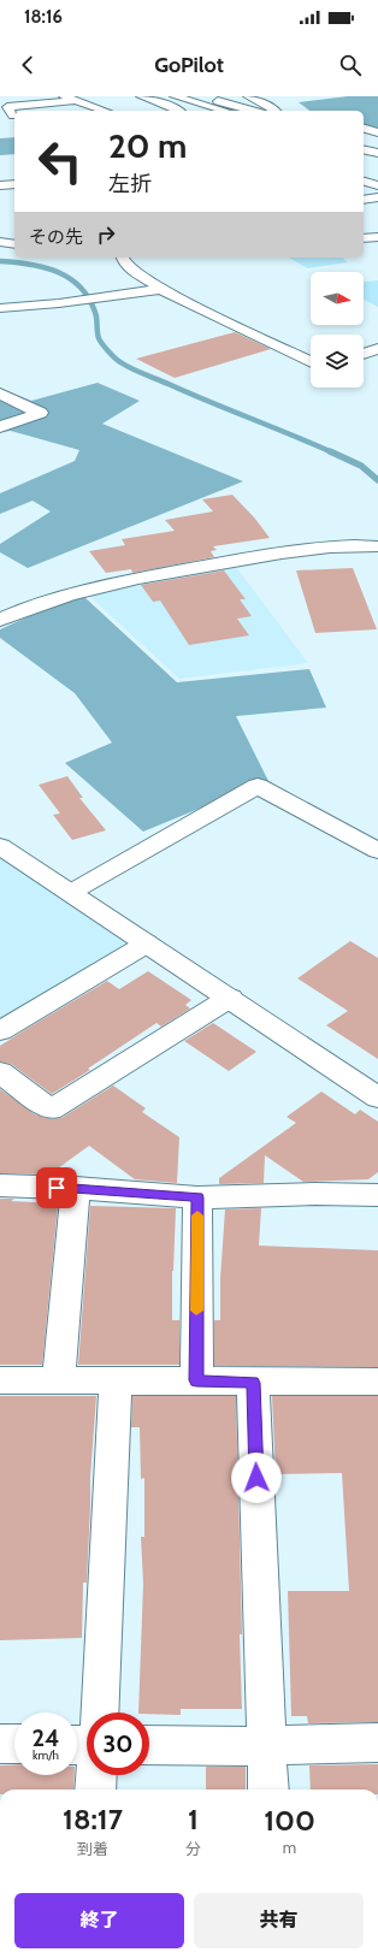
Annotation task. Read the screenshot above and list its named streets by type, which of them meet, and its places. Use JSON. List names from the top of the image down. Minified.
{"north":"right","page":{"status":"18:16","header":"GoPilot","turn":["20 m","左折"],"then":"その先","speed":"24 km/h","limit":"30","eta":["18:17","到着","1","分","100","m"],"buttons":["終了","共有"]}}
